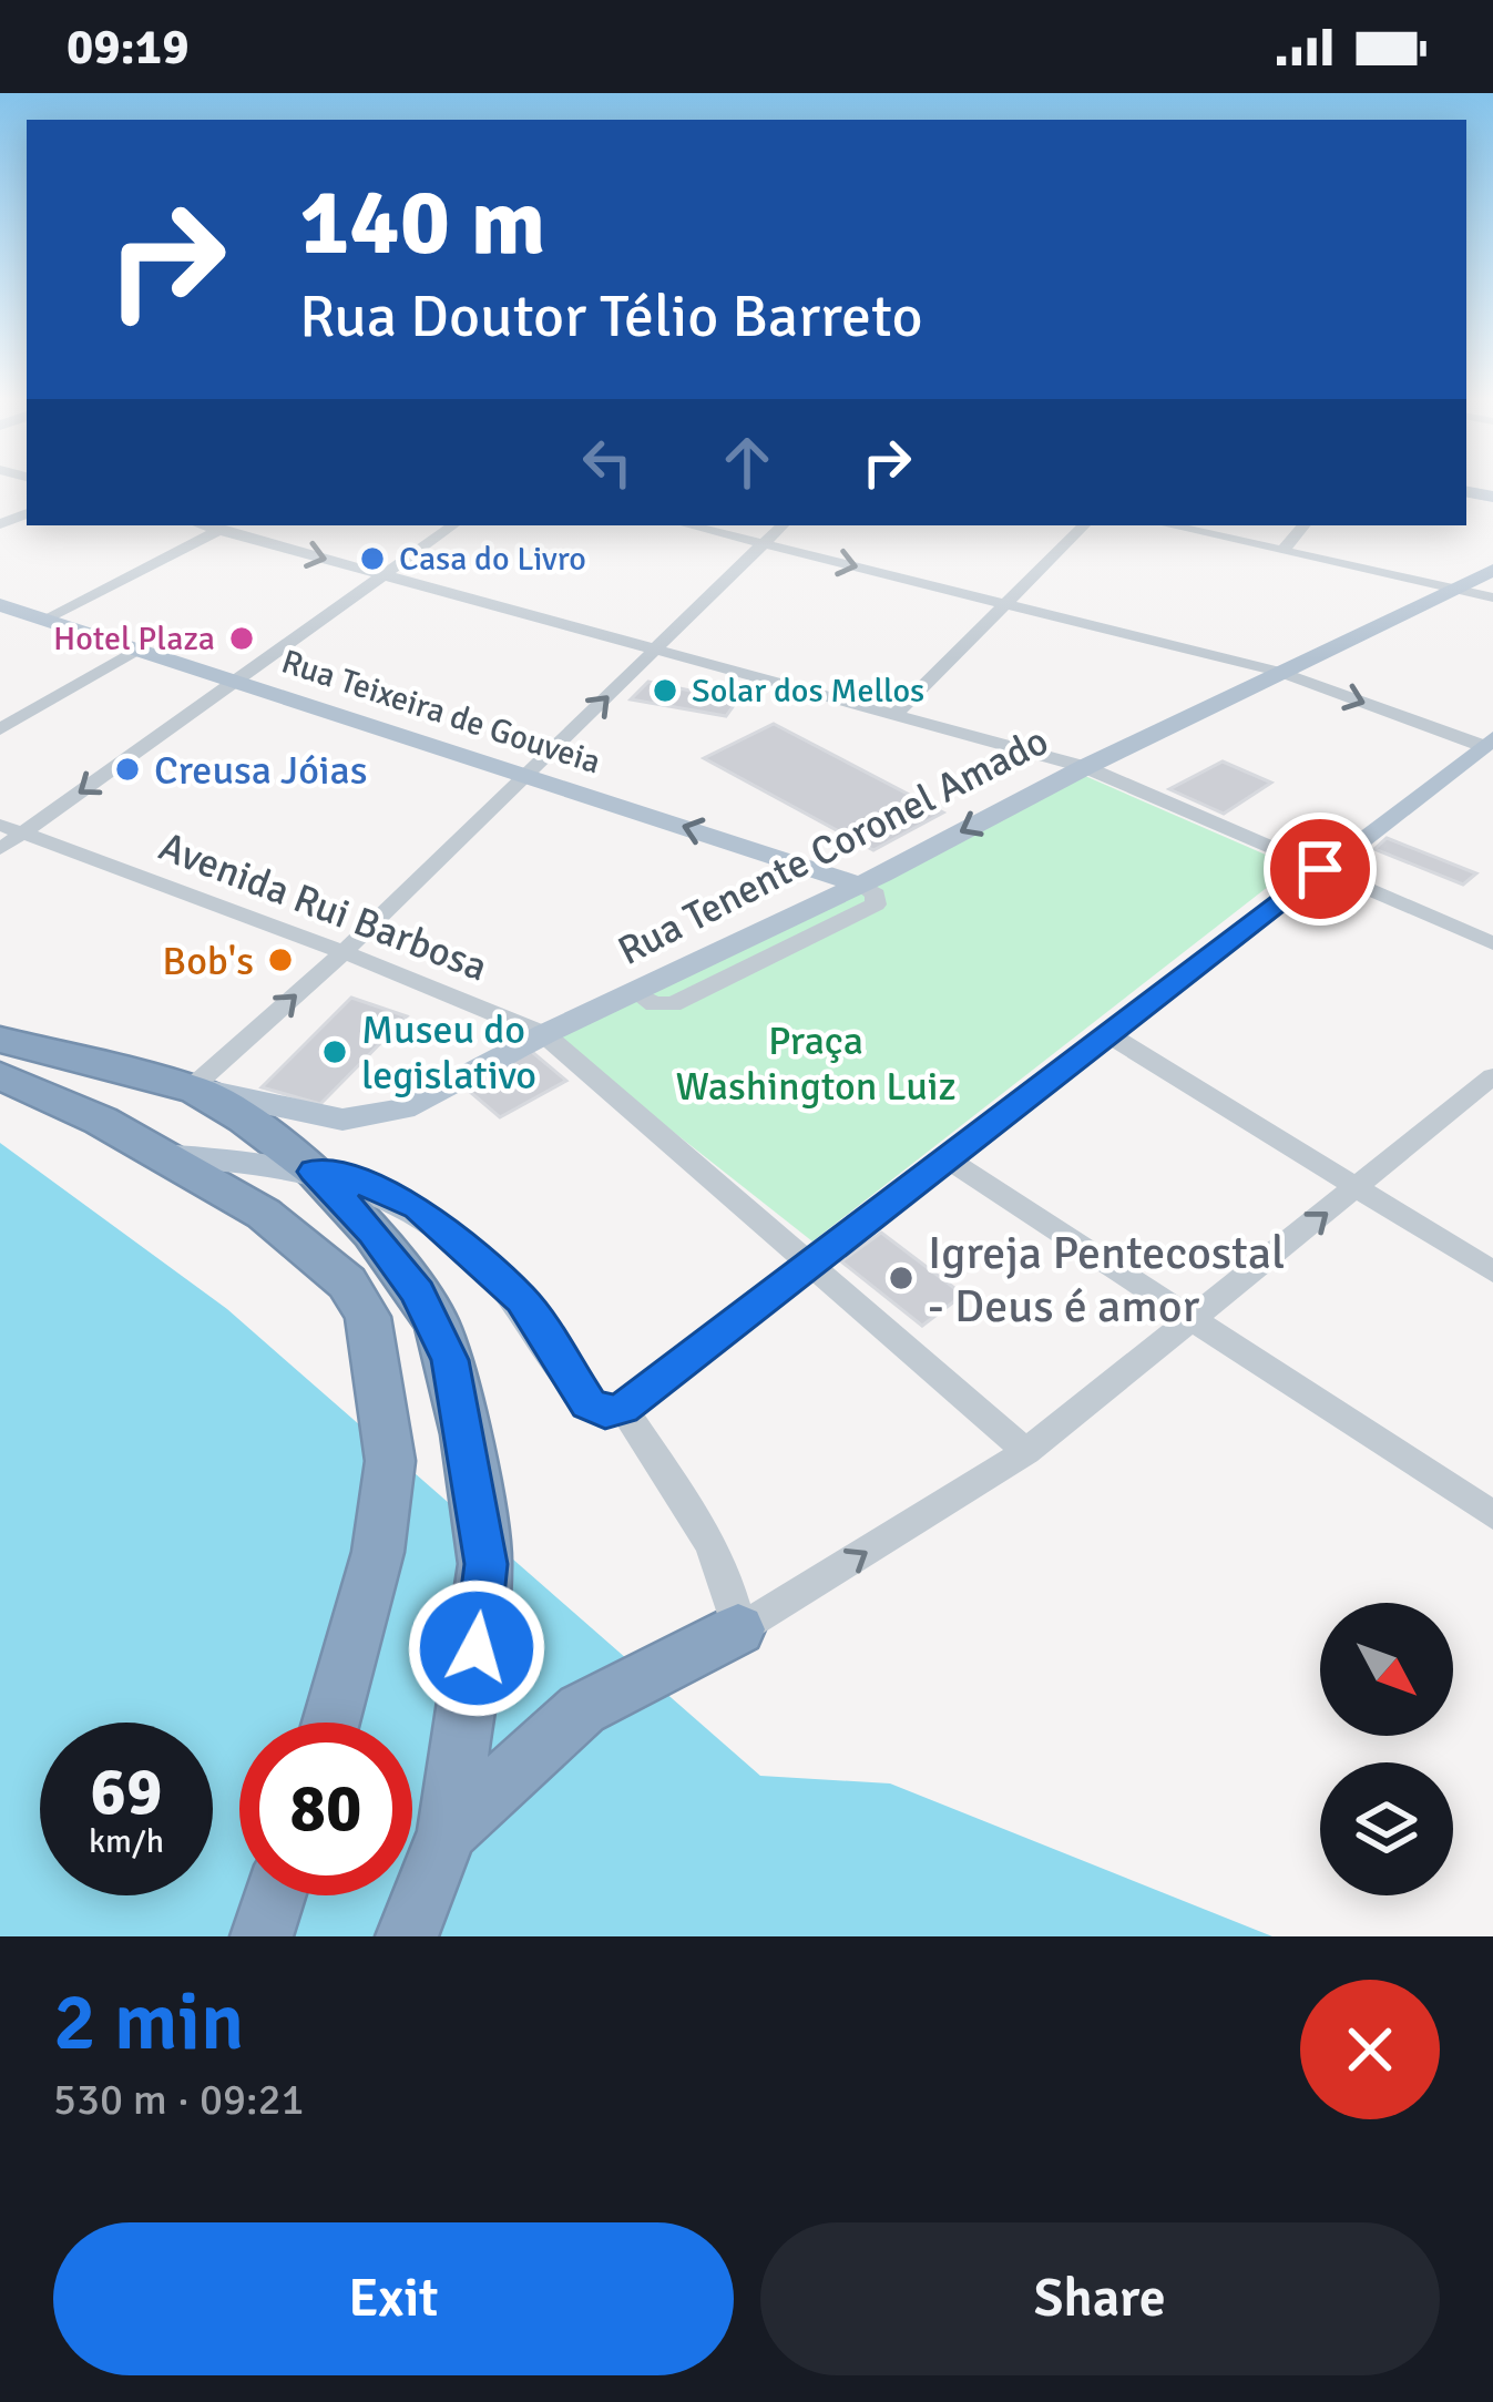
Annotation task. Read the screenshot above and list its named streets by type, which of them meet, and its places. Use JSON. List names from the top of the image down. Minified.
{"streets":{"main road":["Rua Teixeira de Gouveia","Rua Tenente Coronel Amado"],"street":["Avenida Rui Barbosa"]},"crossings":[["Rua Teixeira de Gouveia","Rua Tenente Coronel Amado"],["Rua Tenente Coronel Amado","Avenida Rui Barbosa"]],"one_way":["Rua Teixeira de Gouveia"],"parks":["Praça Washington Luiz"],"places":["Casa do Livro","Hotel Plaza","Solar dos Mellos","Creusa Jóias","Bob's","Museu do legislativo","Igreja Pentecostal - Deus é amor"],"north":"bottom right","page":{"status":"09:19","turn":["140 m","Rua Doutor Télio Barreto"],"speed":"69 km/h","limit":"80","heading":["2 min","530 m · 09:21"],"buttons":["Exit","Share"]}}
